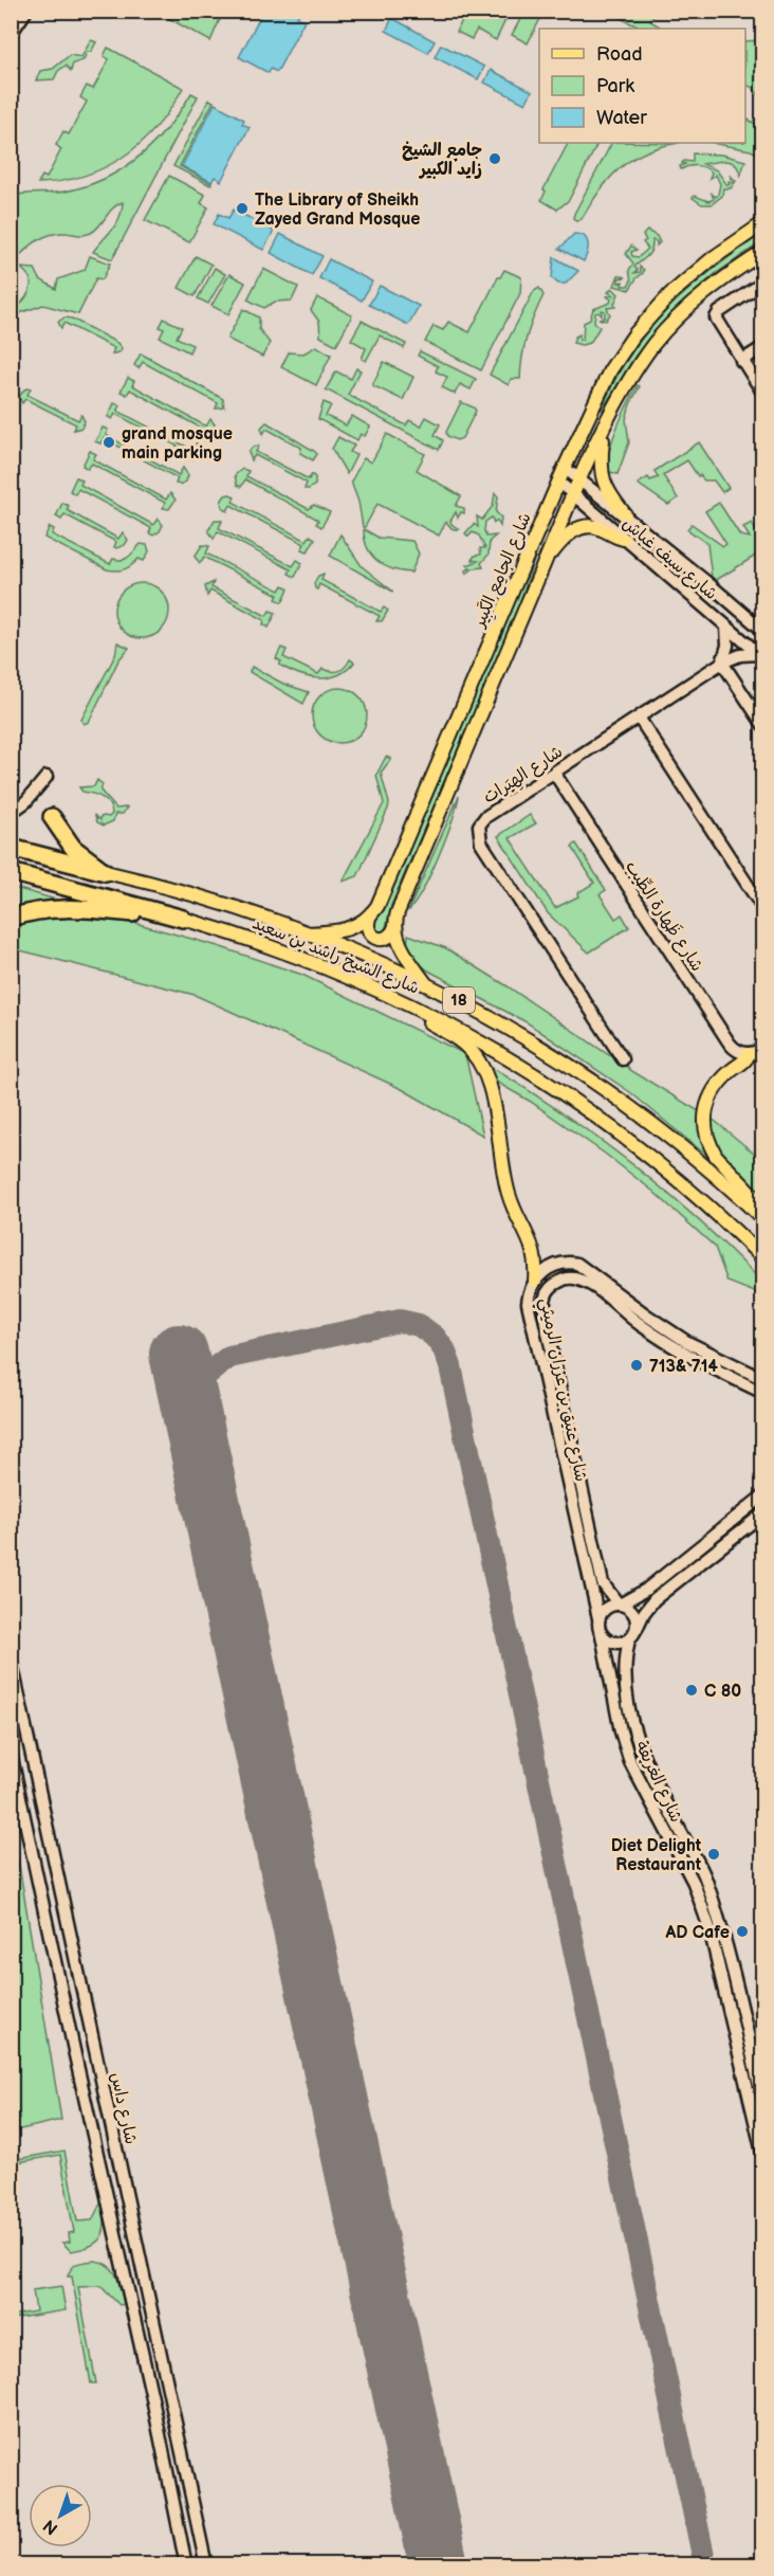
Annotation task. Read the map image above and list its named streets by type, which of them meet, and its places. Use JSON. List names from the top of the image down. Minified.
{"streets":{"highway":["شارع الشيخ راشد بن سعيد","18"],"main road":["شارع الجامِع الكَبِير"],"street":["شارع سيف غباش","شارع الهِيَرات","شارع ظَهارة الطِّيب","شارع عتيق بن عزران الرميثي","شارع الغريفة","شارع داس"]},"crossings":[["شارع سيف غباش","شارع الجامِع الكَبِير"],["شارع سيف غباش","شارع الهِيَرات"],["شارع الجامِع الكَبِير","شارع الشيخ راشد بن سعيد"],["شارع الهِيَرات","شارع ظَهارة الطِّيب"],["شارع عتيق بن عزران الرميثي","شارع الغريفة"]],"places":["جامع الشيخ زايد الكبير","The Library of Sheikh Zayed Grand Mosque","grand mosque main parking","713& 714","C 80","Diet Delight Restaurant","AD Cafe"],"legend":["Road","Park","Water"],"north":"bottom left"}
